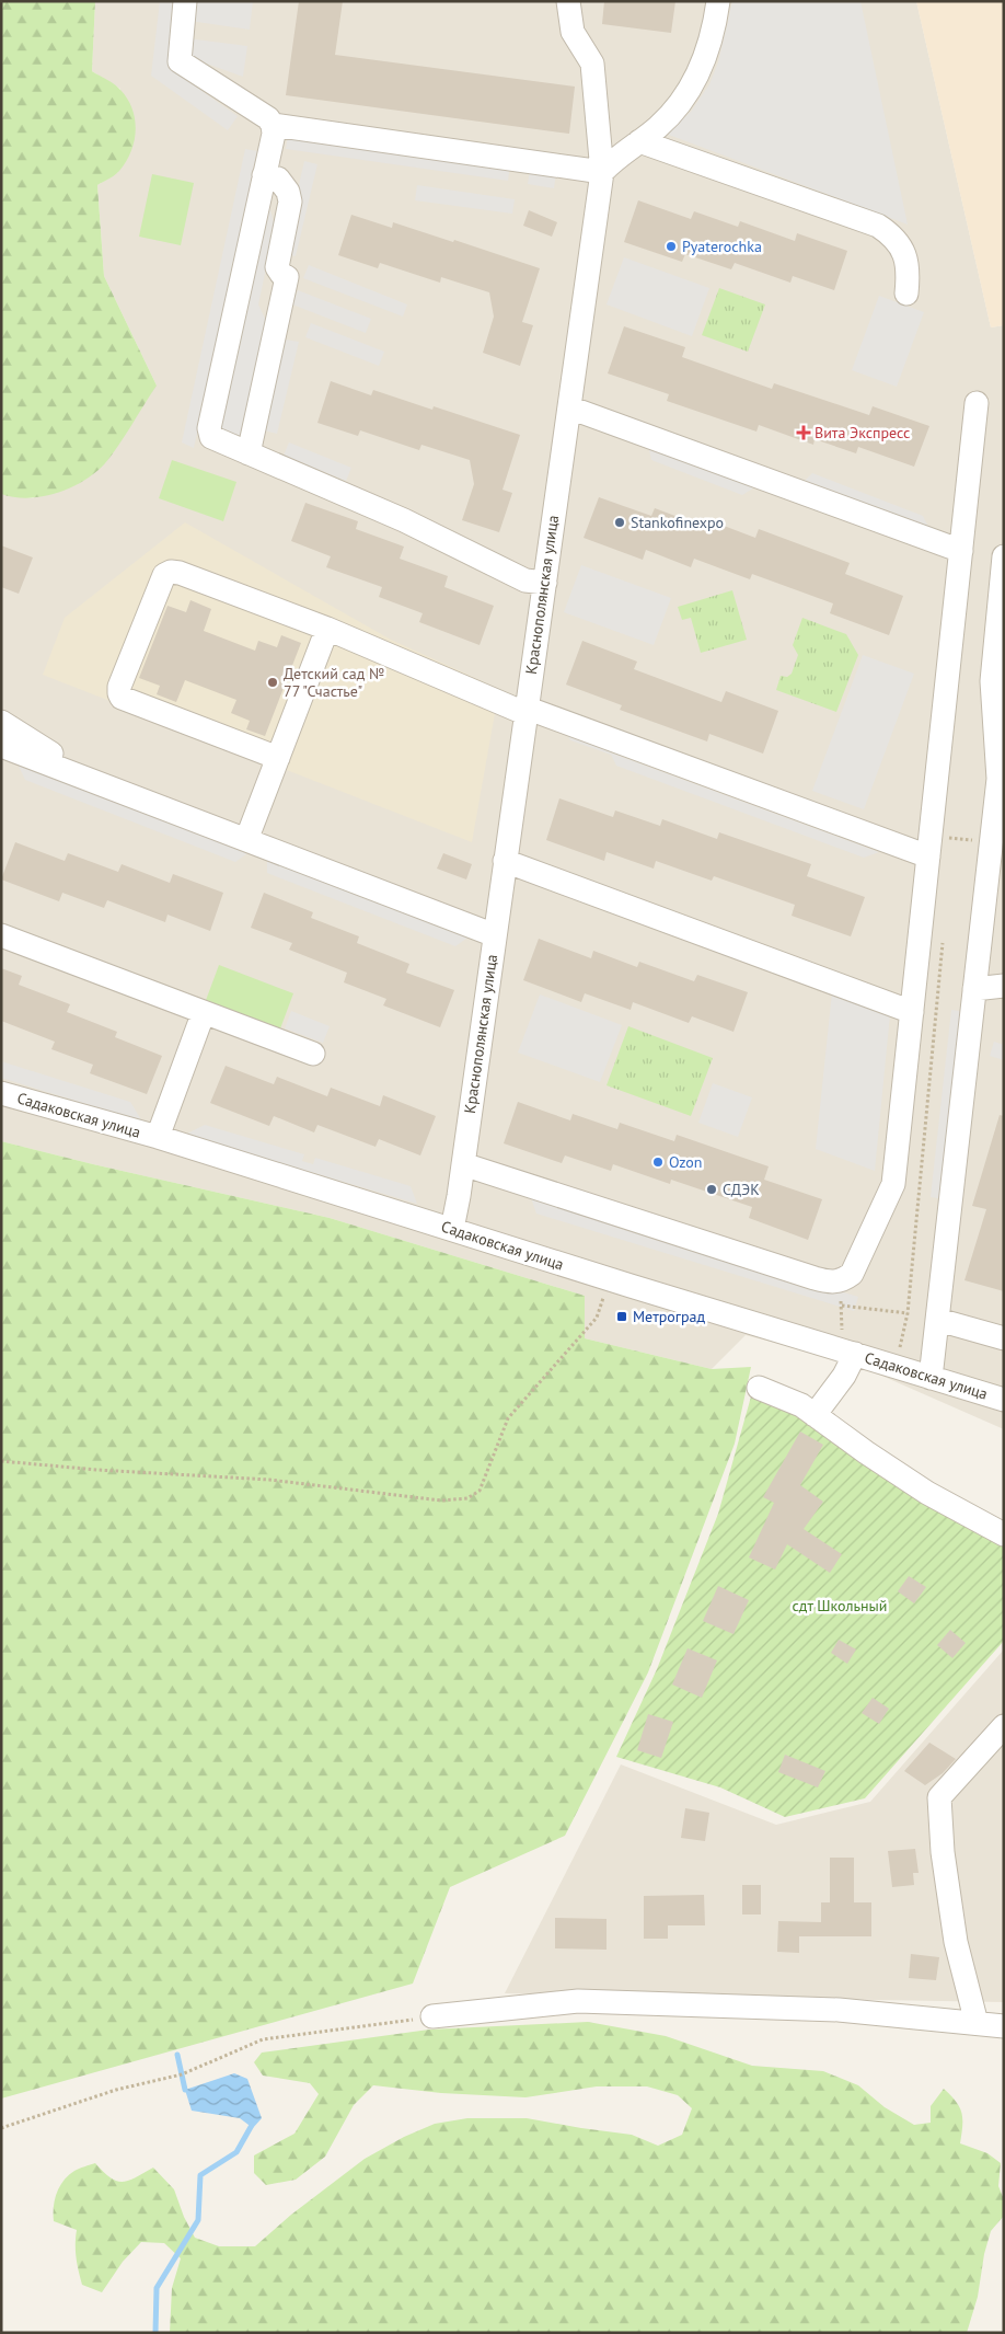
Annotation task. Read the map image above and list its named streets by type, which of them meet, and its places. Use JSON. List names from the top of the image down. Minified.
{"streets":{"street":["Краснополянская улица","Садаковская улица"]},"crossings":[["Краснополянская улица","Садаковская улица"]],"parks":["сдт Школьный"],"places":{"other":["Pyaterochka","Stankofinexpo","Детский сад № 77 \"Счастье\"","Ozon","СДЭК"],"health":["Вита Экспресс"],"transit":["Метроград"]}}
